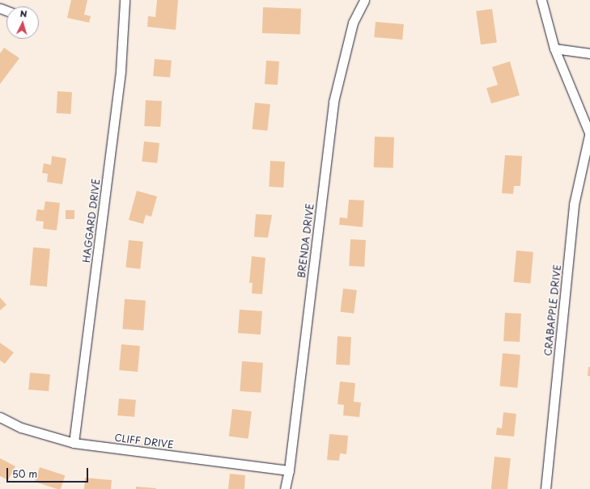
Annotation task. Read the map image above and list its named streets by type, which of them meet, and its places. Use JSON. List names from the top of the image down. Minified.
{"streets":{"street":["HAGGARD DRIVE","BRENDA DRIVE","CRABAPPLE DRIVE","CLIFF DRIVE"]},"crossings":[["HAGGARD DRIVE","CLIFF DRIVE"],["BRENDA DRIVE","CLIFF DRIVE"]],"scale_bar":"50 m","north":"top"}
